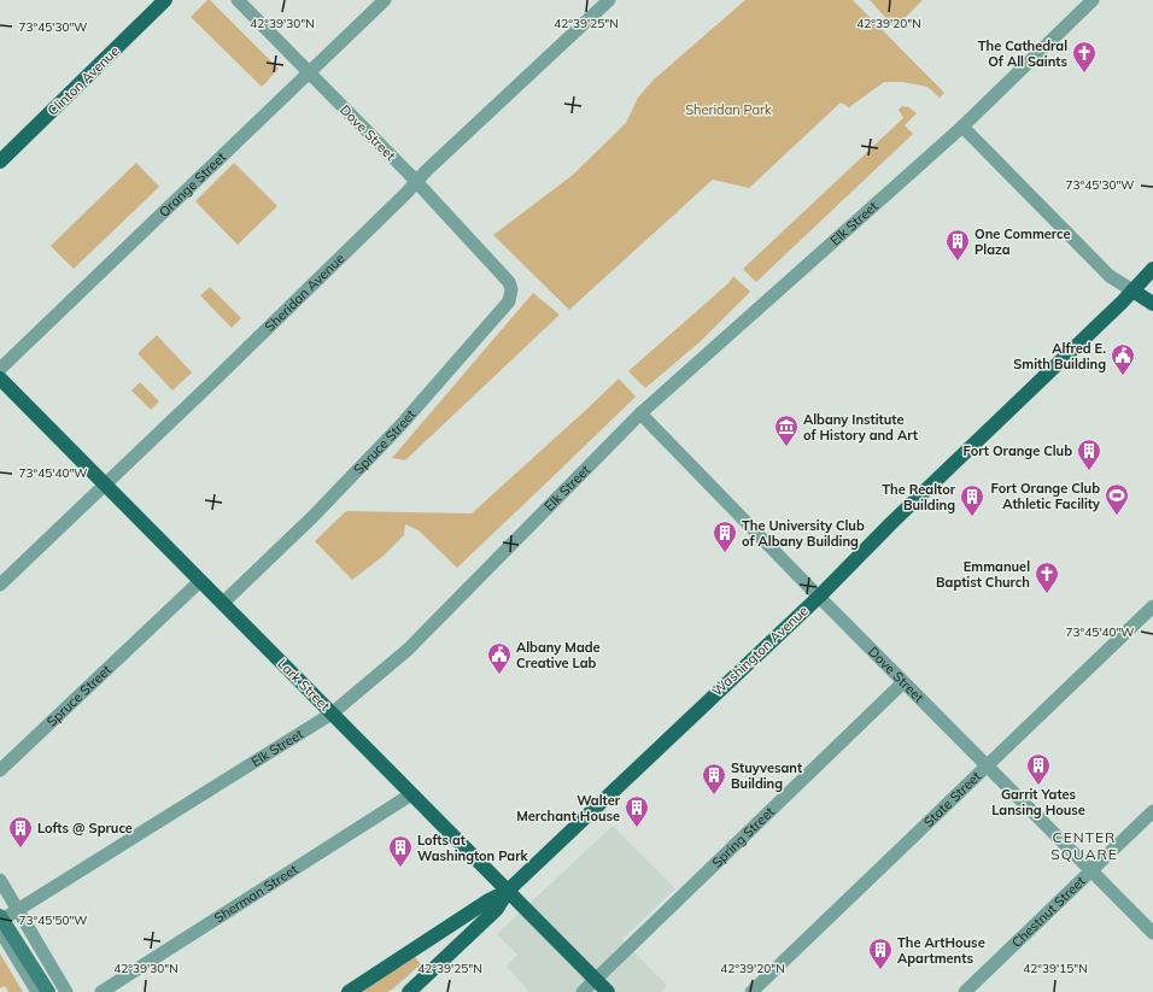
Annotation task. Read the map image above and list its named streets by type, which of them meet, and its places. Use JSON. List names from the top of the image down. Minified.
{"streets":{"main road":["Clinton Avenue","Washington Avenue","Lark Street"],"street":["Dove Street","Orange Street","Elk Street","Sheridan Avenue","Spruce Street","State Street","Spring Street","Sherman Street","Chestnut Street"]},"crossings":[["Dove Street","Orange Street"],["Dove Street","Elk Street"],["Dove Street","Sheridan Avenue"],["Dove Street","Spruce Street"],["Dove Street","Washington Avenue"],["Dove Street","State Street"],["Dove Street","Spring Street"],["Dove Street","Chestnut Street"],["Elk Street","Lark Street"],["Sheridan Avenue","Lark Street"],["Spruce Street","Lark Street"],["Washington Avenue","Lark Street"],["Lark Street","Spring Street"],["Lark Street","Sherman Street"]],"districts":["CENTER SQUARE"],"parks":["Sheridan Park"],"places":{"church":["The Cathedral Of All Saints","Emmanuel Baptist Church"],"building":["One Commerce Plaza","Fort Orange Club","The Realtor Building","The University Club of Albany Building","Garrit Yates Lansing House","Stuyvesant Building","Walter Merchant House","Lofts @ Spruce","Lofts at Washington Park","The ArtHouse Apartments"],"public building":["Alfred E. Smith Building","Albany Made Creative Lab"],"museum":["Albany Institute of History and Art"],"sports":["Fort Orange Club Athletic Facility"]},"coordinates":["42°39'30\"N","42°39'25\"N","42°39'20\"N","73°45'30\"W","73°45'40\"W","73°45'50\"W","42°39'15\"N"]}
